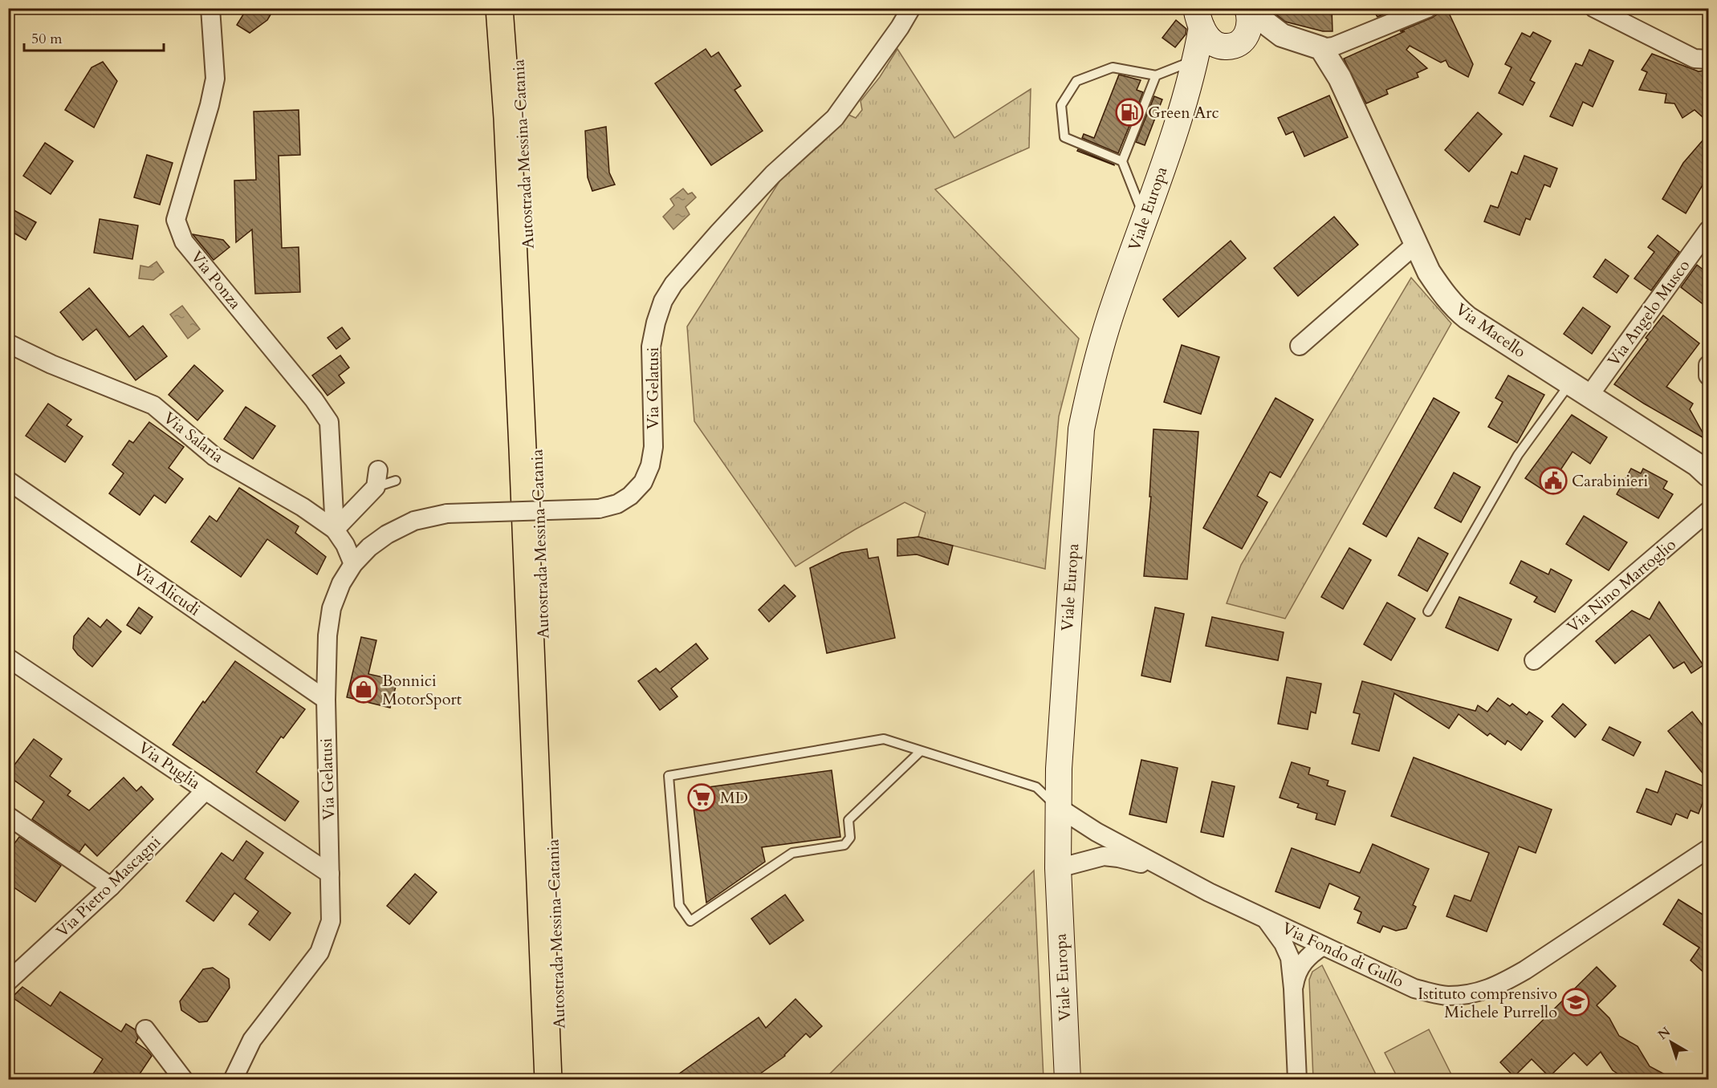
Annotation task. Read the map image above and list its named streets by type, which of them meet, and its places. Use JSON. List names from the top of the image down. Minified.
{"streets":{"highway":["Autostrada Messina-Catania"],"main road":["Viale Europa"],"street":["Via Ponza","Via Angelo Musco","Via Macello","Via Gelatusi","Via Salaria","Via Nino Martoglio","Via Alicudi","Via Puglia","Via Pietro Mascagni","Via Fondo di Gullo"]},"crossings":[["Via Ponza","Via Salaria"],["Via Angelo Musco","Via Macello"],["Via Gelatusi","Via Salaria"],["Via Gelatusi","Via Alicudi"],["Via Gelatusi","Via Puglia"],["Via Puglia","Via Pietro Mascagni"]],"places":{"fuel station":["Green Arc"],"public building":["Carabinieri"],"shop":["Bonnici MotorSport"],"supermarket":["MD"],"school or university":["Istituto comprensivo Michele Purrello"]},"scale_bar":"50 m","north":"top left"}
